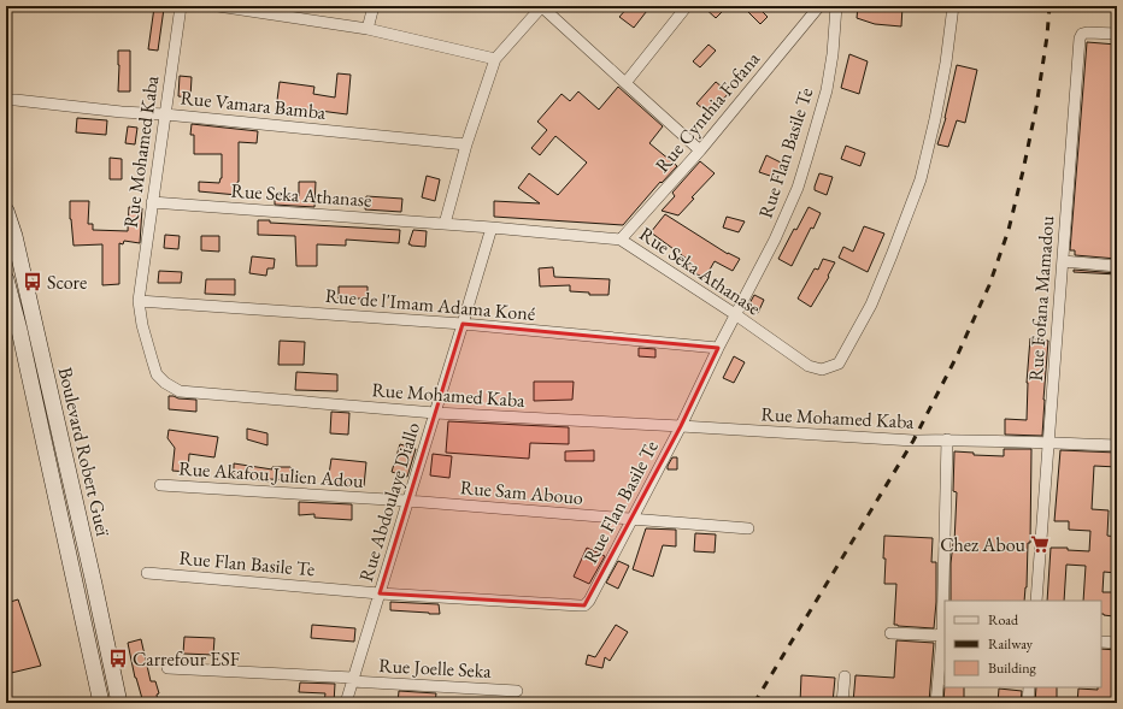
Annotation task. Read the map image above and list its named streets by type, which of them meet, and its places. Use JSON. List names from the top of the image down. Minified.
{"streets":{"main road":["Boulevard Robert Gueï"],"street":["Rue Vamara Bamba","Rue Cynthia Fofana","Rue Mohamed Kaba","Rue Flan Basile Te","Rue Seka Athanase","Rue Fofana Mamadou","Rue de l'Imam Adama Koné","Rue Akafou Julien Adou","Rue Sam Abouo","Rue Abdoulaye Diallo","Rue Joelle Seka"]},"crossings":[["Rue Vamara Bamba","Rue Mohamed Kaba"],["Rue Cynthia Fofana","Rue Seka Athanase"],["Rue Mohamed Kaba","Rue Flan Basile Te"],["Rue Mohamed Kaba","Rue Seka Athanase"],["Rue Mohamed Kaba","Rue Fofana Mamadou"],["Rue Mohamed Kaba","Rue de l'Imam Adama Koné"],["Rue Mohamed Kaba","Rue Abdoulaye Diallo"],["Rue Flan Basile Te","Rue Seka Athanase"],["Rue Flan Basile Te","Rue de l'Imam Adama Koné"],["Rue Flan Basile Te","Rue Sam Abouo"],["Rue Flan Basile Te","Rue Abdoulaye Diallo"],["Rue Seka Athanase","Rue Abdoulaye Diallo"],["Rue de l'Imam Adama Koné","Rue Abdoulaye Diallo"],["Rue Akafou Julien Adou","Rue Sam Abouo"],["Rue Akafou Julien Adou","Rue Abdoulaye Diallo"],["Rue Sam Abouo","Rue Abdoulaye Diallo"],["Rue Abdoulaye Diallo","Rue Joelle Seka"]],"places":{"bus stop":["Score","Carrefour ESF"],"supermarket":["Chez Abou"]},"legend":["Road","Railway","Building"]}
